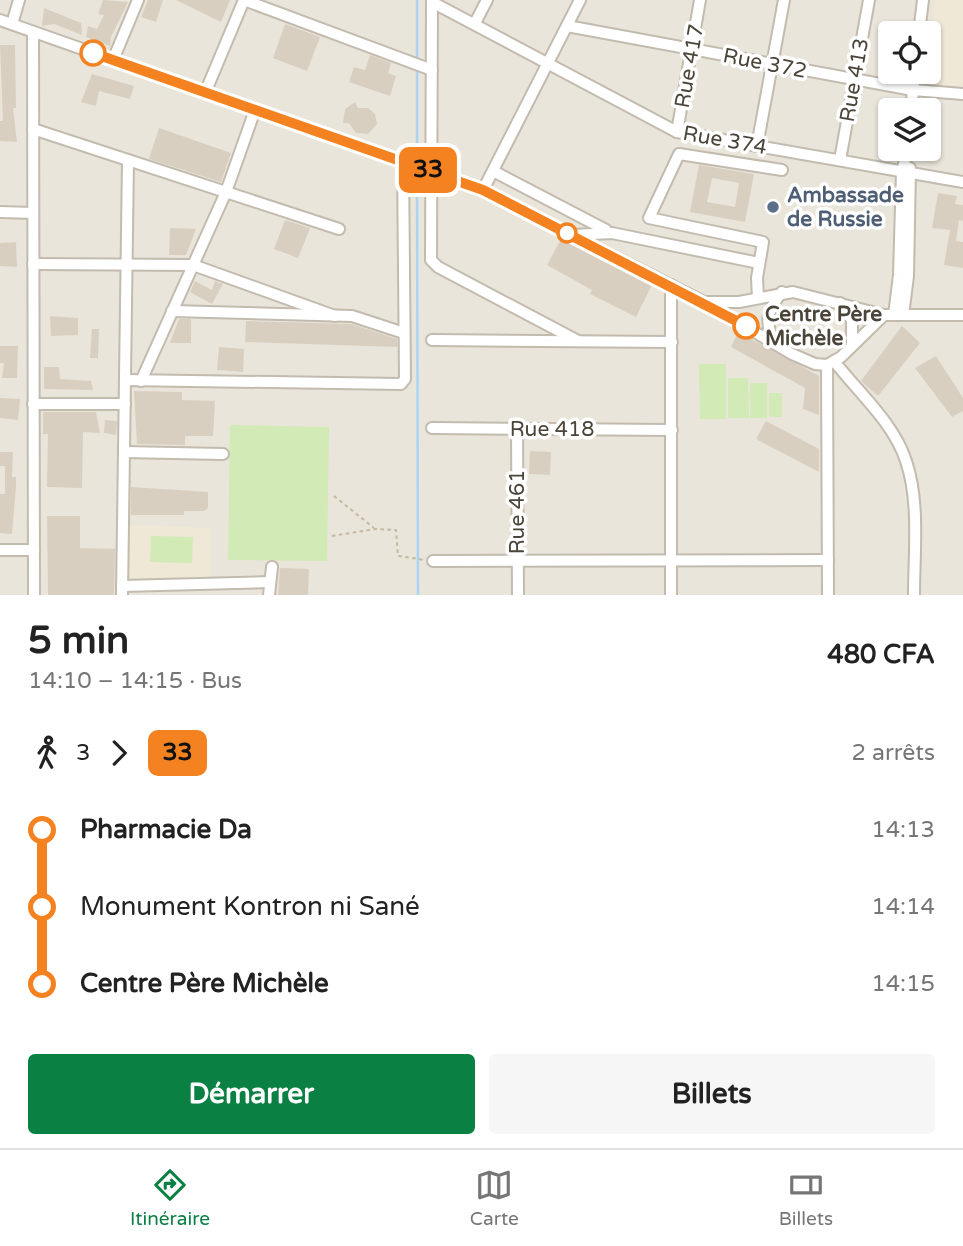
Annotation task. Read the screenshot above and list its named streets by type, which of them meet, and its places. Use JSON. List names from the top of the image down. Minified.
{"streets":{"street":["Rue 372","Rue 417","Rue 413","Rue 374","Rue 418","Rue 461"]},"crossings":[["Rue 372","Rue 417"],["Rue 372","Rue 413"],["Rue 417","Rue 374"],["Rue 413","Rue 374"],["Rue 418","Rue 461"]],"places":["Ambassade de Russie","Centre Père Michèle"],"lines":["bus line 33"],"page":{"on_map":"33","heading":["5 min","14:10 – 14:15 · Bus","480 CFA"],"legs":["3","33","2 arrêts"],"list":[{"name":"Pharmacie Da","value":"14:13"},{"name":"Monument Kontron ni Sané","value":"14:14"},{"name":"Centre Père Michèle","value":"14:15"}],"buttons":["Démarrer","Billets"],"tabs":["Itinéraire","Carte","Billets"]}}
